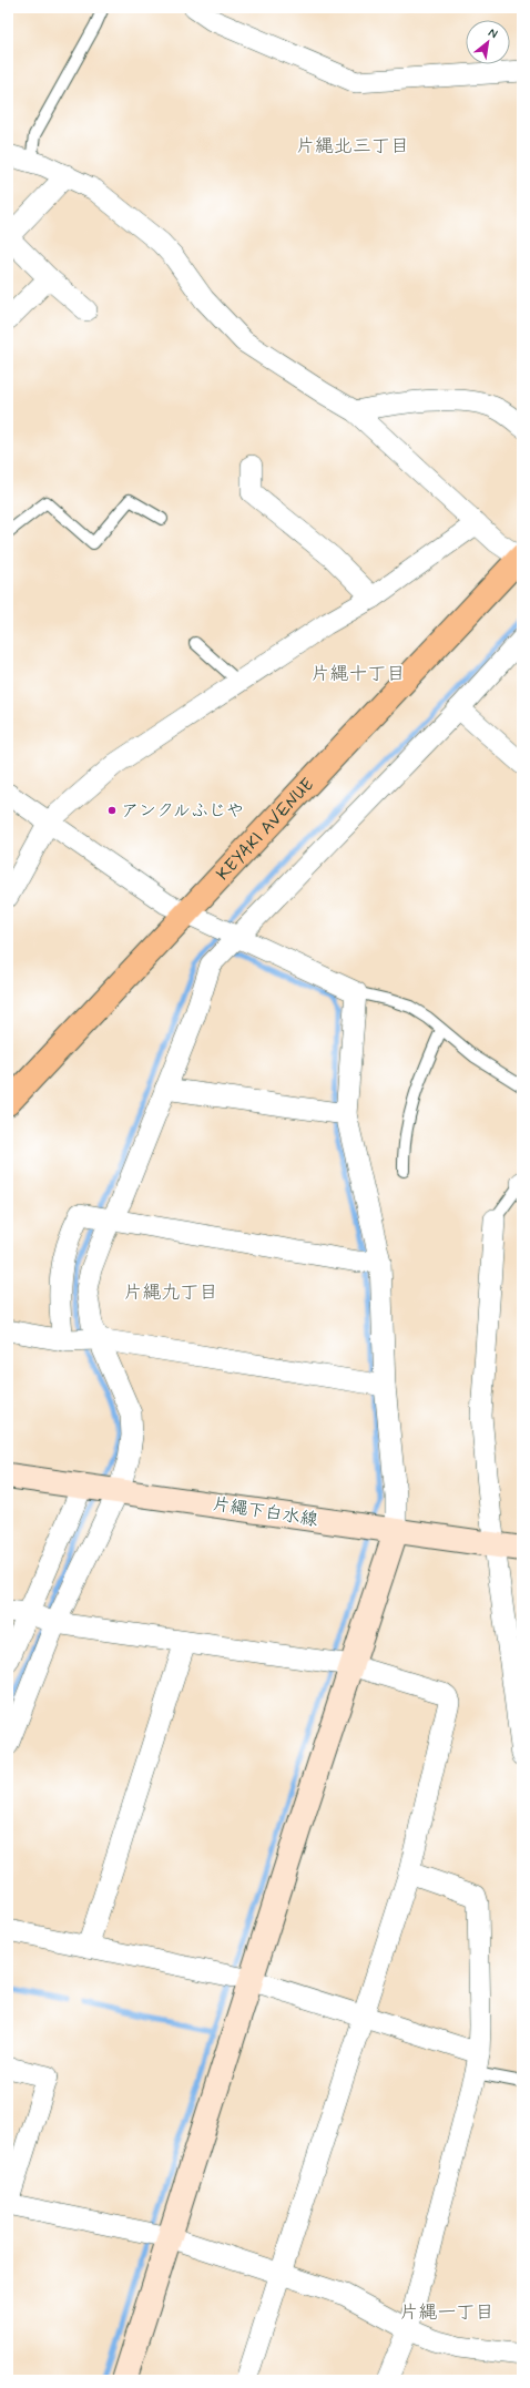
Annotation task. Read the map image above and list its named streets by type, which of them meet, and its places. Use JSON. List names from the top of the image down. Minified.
{"streets":{"highway":["KEYAKI AVENUE"],"street":["片繩下白水線"]},"districts":["片縄北三丁目","片縄十丁目","片縄九丁目","片縄一丁目"],"places":["アンクルふじや"],"north":"top right"}
